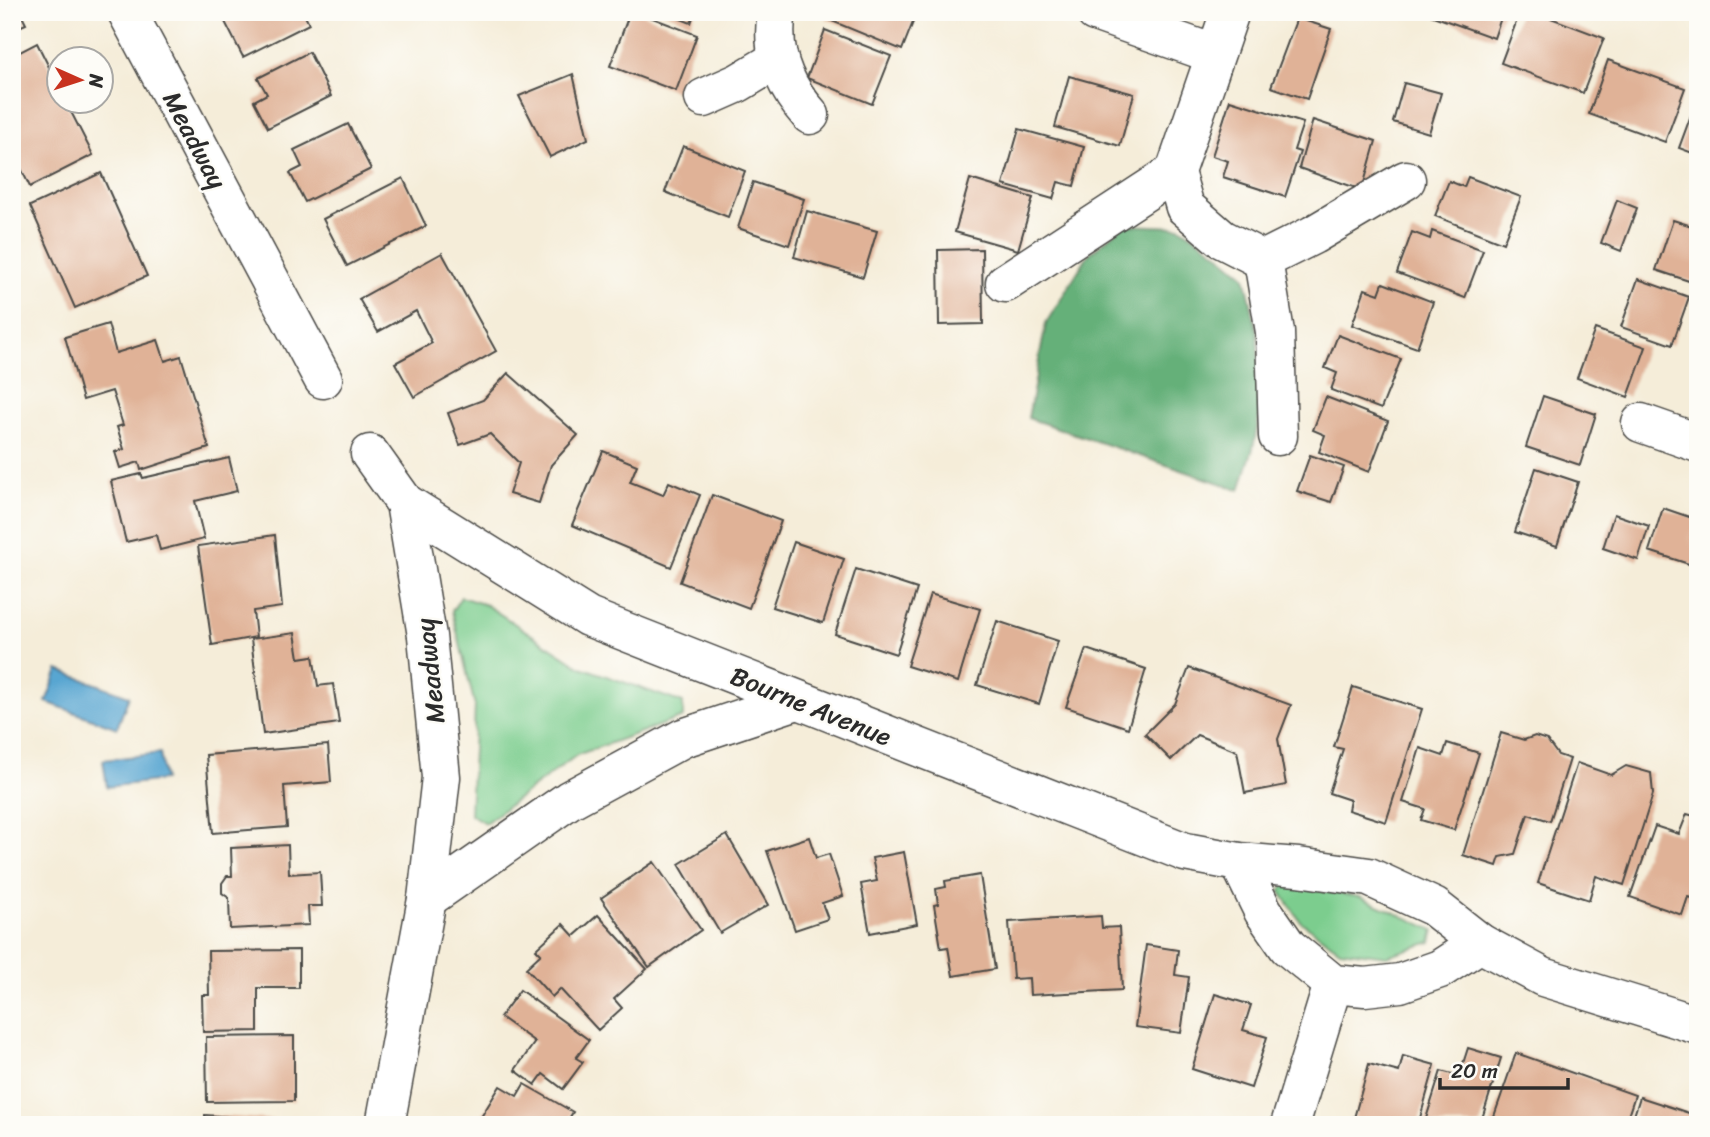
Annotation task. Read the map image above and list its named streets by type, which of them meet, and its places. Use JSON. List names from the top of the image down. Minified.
{"streets":{"street":["Meadway","Bourne Avenue"]},"crossings":[["Meadway","Bourne Avenue"]],"scale_bar":"20 m","north":"right"}
